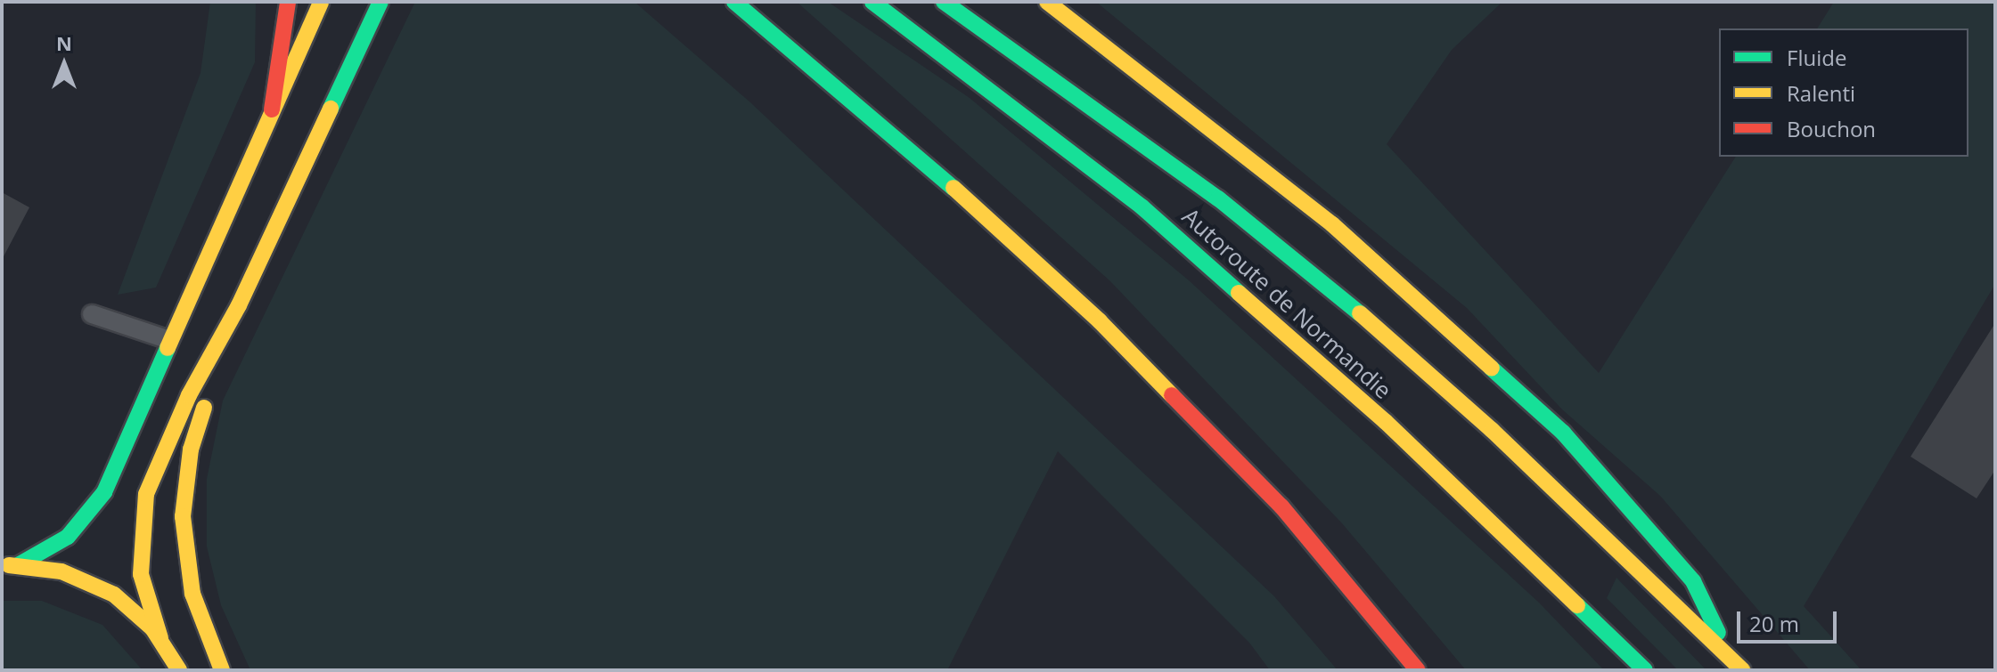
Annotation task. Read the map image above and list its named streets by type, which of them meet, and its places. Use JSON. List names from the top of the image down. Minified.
{"streets":{"main road":["Autoroute de Normandie"]},"legend":["Fluide","Ralenti","Bouchon"],"scale_bar":"20 m","north":"top"}
